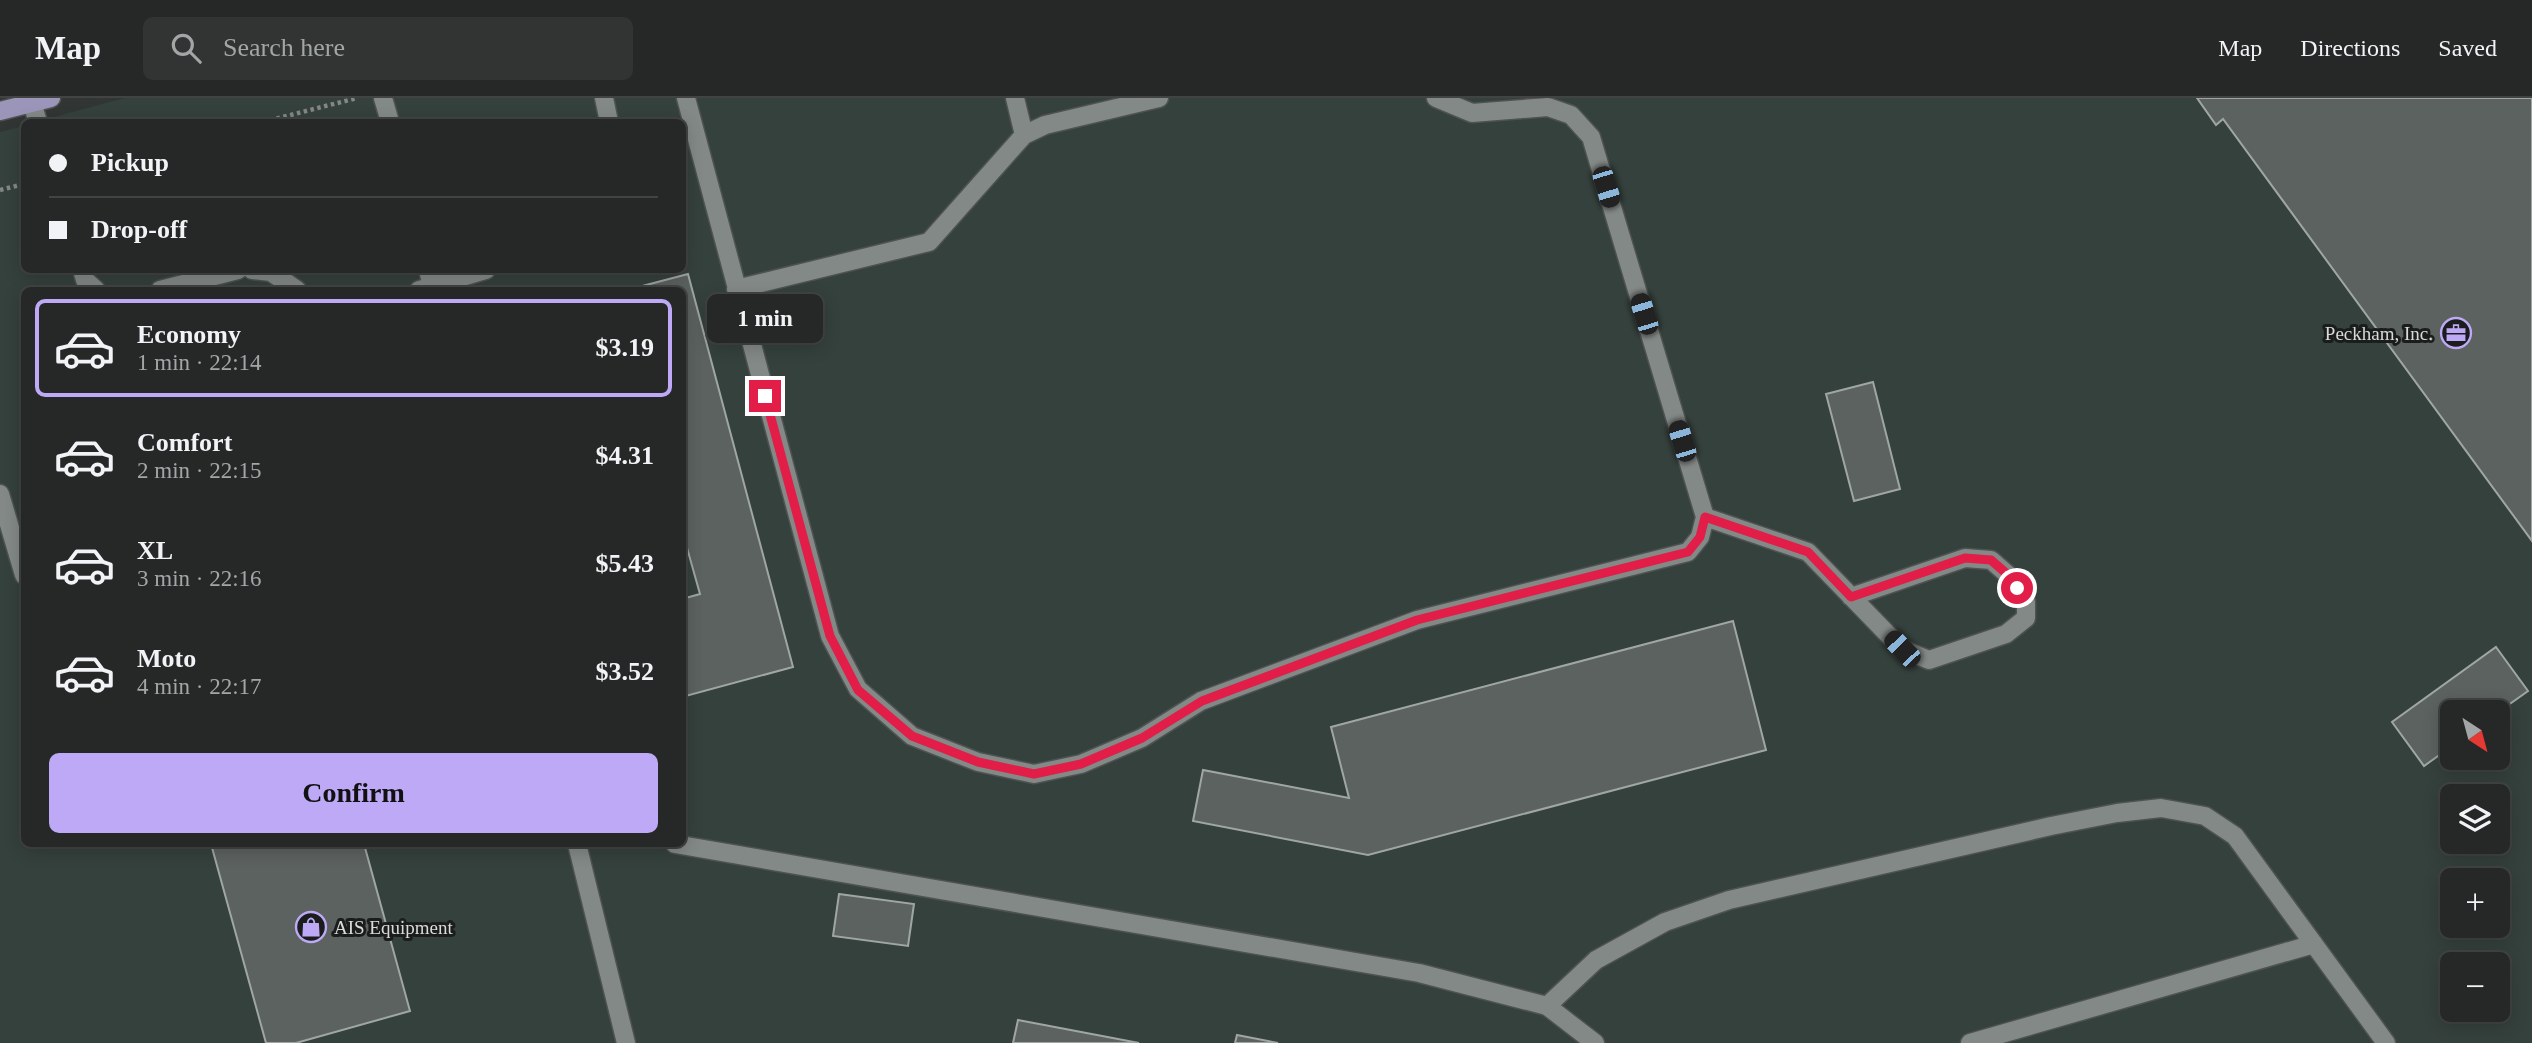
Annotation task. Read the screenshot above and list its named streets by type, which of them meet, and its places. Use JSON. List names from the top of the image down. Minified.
{"places":{"office":["Peckham, Inc."],"shop":["AIS Equipment"]},"north":"bottom right","page":{"header":"Map","search":"Search here","nav":["Map","Directions","Saved"],"banner":["Pickup","Drop-off"],"bubble":"1 min","list":[{"name":"Economy","note":"1 min · 22:14","value":"$3.19"},{"name":"Comfort","note":"2 min · 22:15","value":"$4.31"},{"name":"XL","note":"3 min · 22:16","value":"$5.43"},{"name":"Moto","note":"4 min · 22:17","value":"$3.52"}],"map_buttons":["+","−"],"buttons":"Confirm"}}
